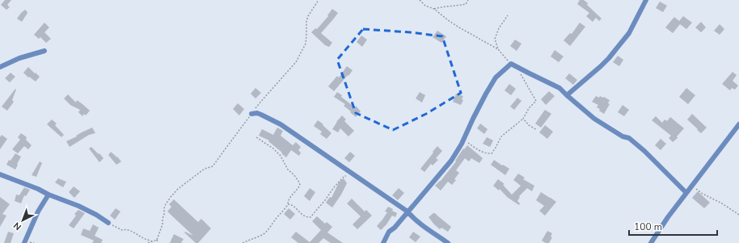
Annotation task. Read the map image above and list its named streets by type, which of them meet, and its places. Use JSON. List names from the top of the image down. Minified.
{"scale_bar":"100 m","north":"bottom left"}
